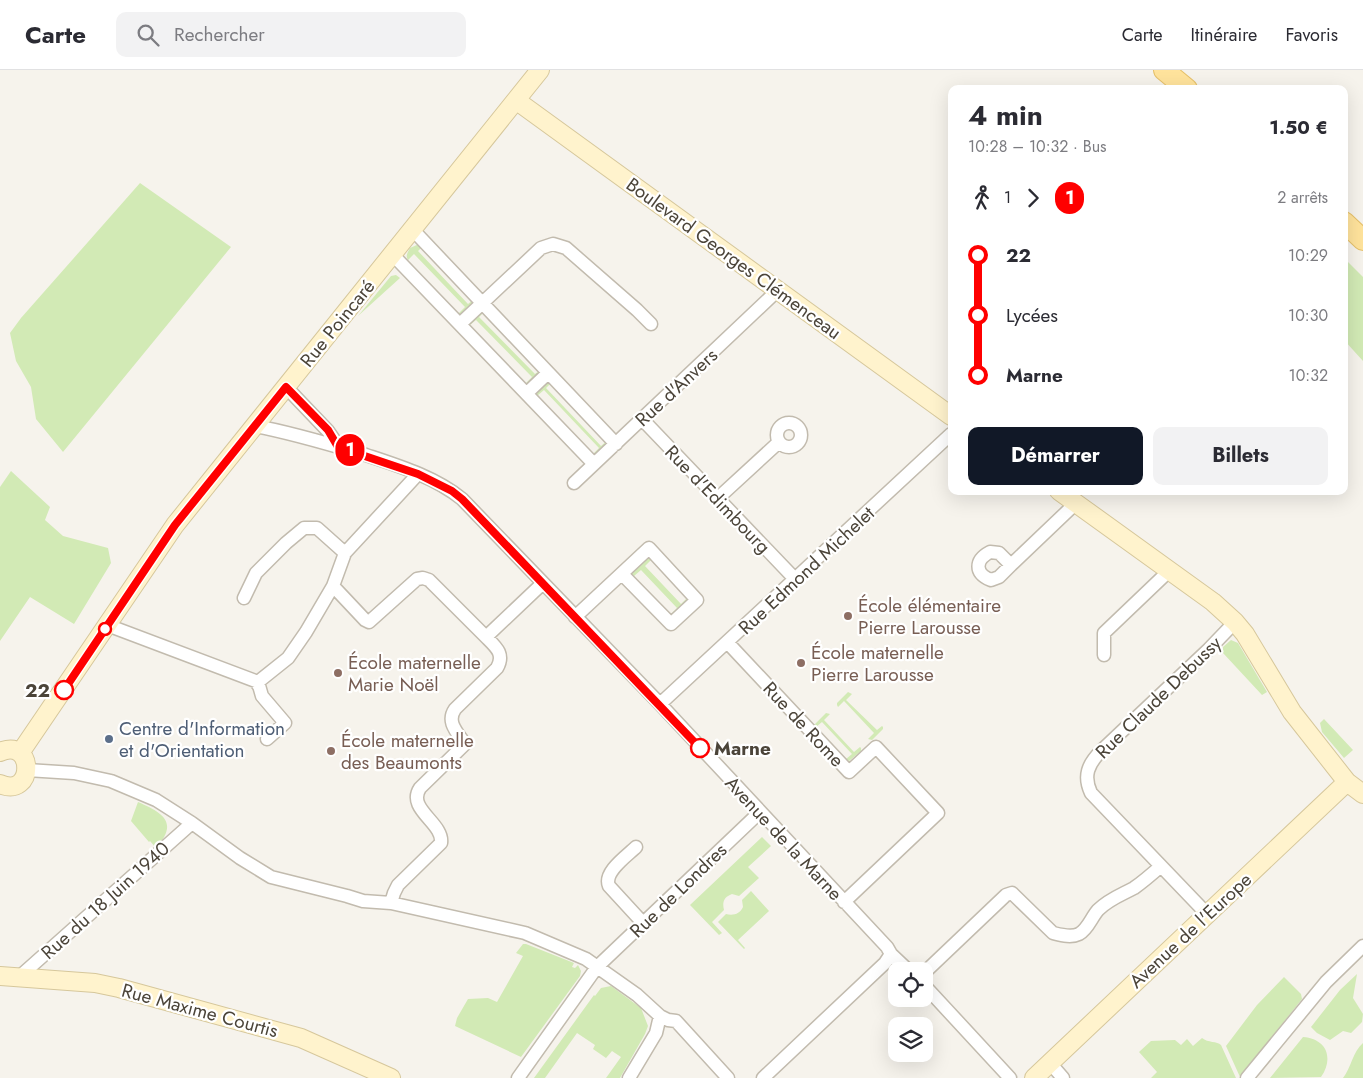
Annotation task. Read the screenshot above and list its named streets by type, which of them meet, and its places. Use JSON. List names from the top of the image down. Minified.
{"streets":{"street":["Boulevard Georges Clémenceau","Rue Poincaré","Rue d'Anvers","Rue d'Edimbourg","Rue Edmond Michelet","Rue Claude Debussy","Rue de Rome","Avenue de la Marne","Rue de Londres","Rue du 18 Juin 1940","Avenue de l'Europe","Rue Maxime Courtis"]},"crossings":[["Boulevard Georges Clémenceau","Rue Poincaré"],["Boulevard Georges Clémenceau","Rue d'Anvers"],["Rue Poincaré","Avenue de la Marne"],["Rue d'Anvers","Rue d'Edimbourg"],["Rue d'Edimbourg","Rue Edmond Michelet"],["Rue Edmond Michelet","Rue de Rome"],["Rue Edmond Michelet","Avenue de la Marne"],["Rue de Rome","Avenue de la Marne"],["Avenue de la Marne","Rue de Londres"],["Rue du 18 Juin 1940","Rue Maxime Courtis"]],"places":["École élémentaire Pierre Larousse","École maternelle Pierre Larousse","École maternelle Marie Noël","22","Centre d'Information et d'Orientation","Marne","École maternelle des Beaumonts"],"lines":["bus line 1"],"page":{"header":"Carte","search":"Rechercher","nav":["Carte","Itinéraire","Favoris"],"on_map":"1","heading":["4 min","10:28 – 10:32 · Bus","1.50 €"],"legs":["1","1","2 arrêts"],"list":[{"name":"22","value":"10:29"},{"name":"Lycées","value":"10:30"},{"name":"Marne","value":"10:32"}],"buttons":["Démarrer","Billets"]}}
